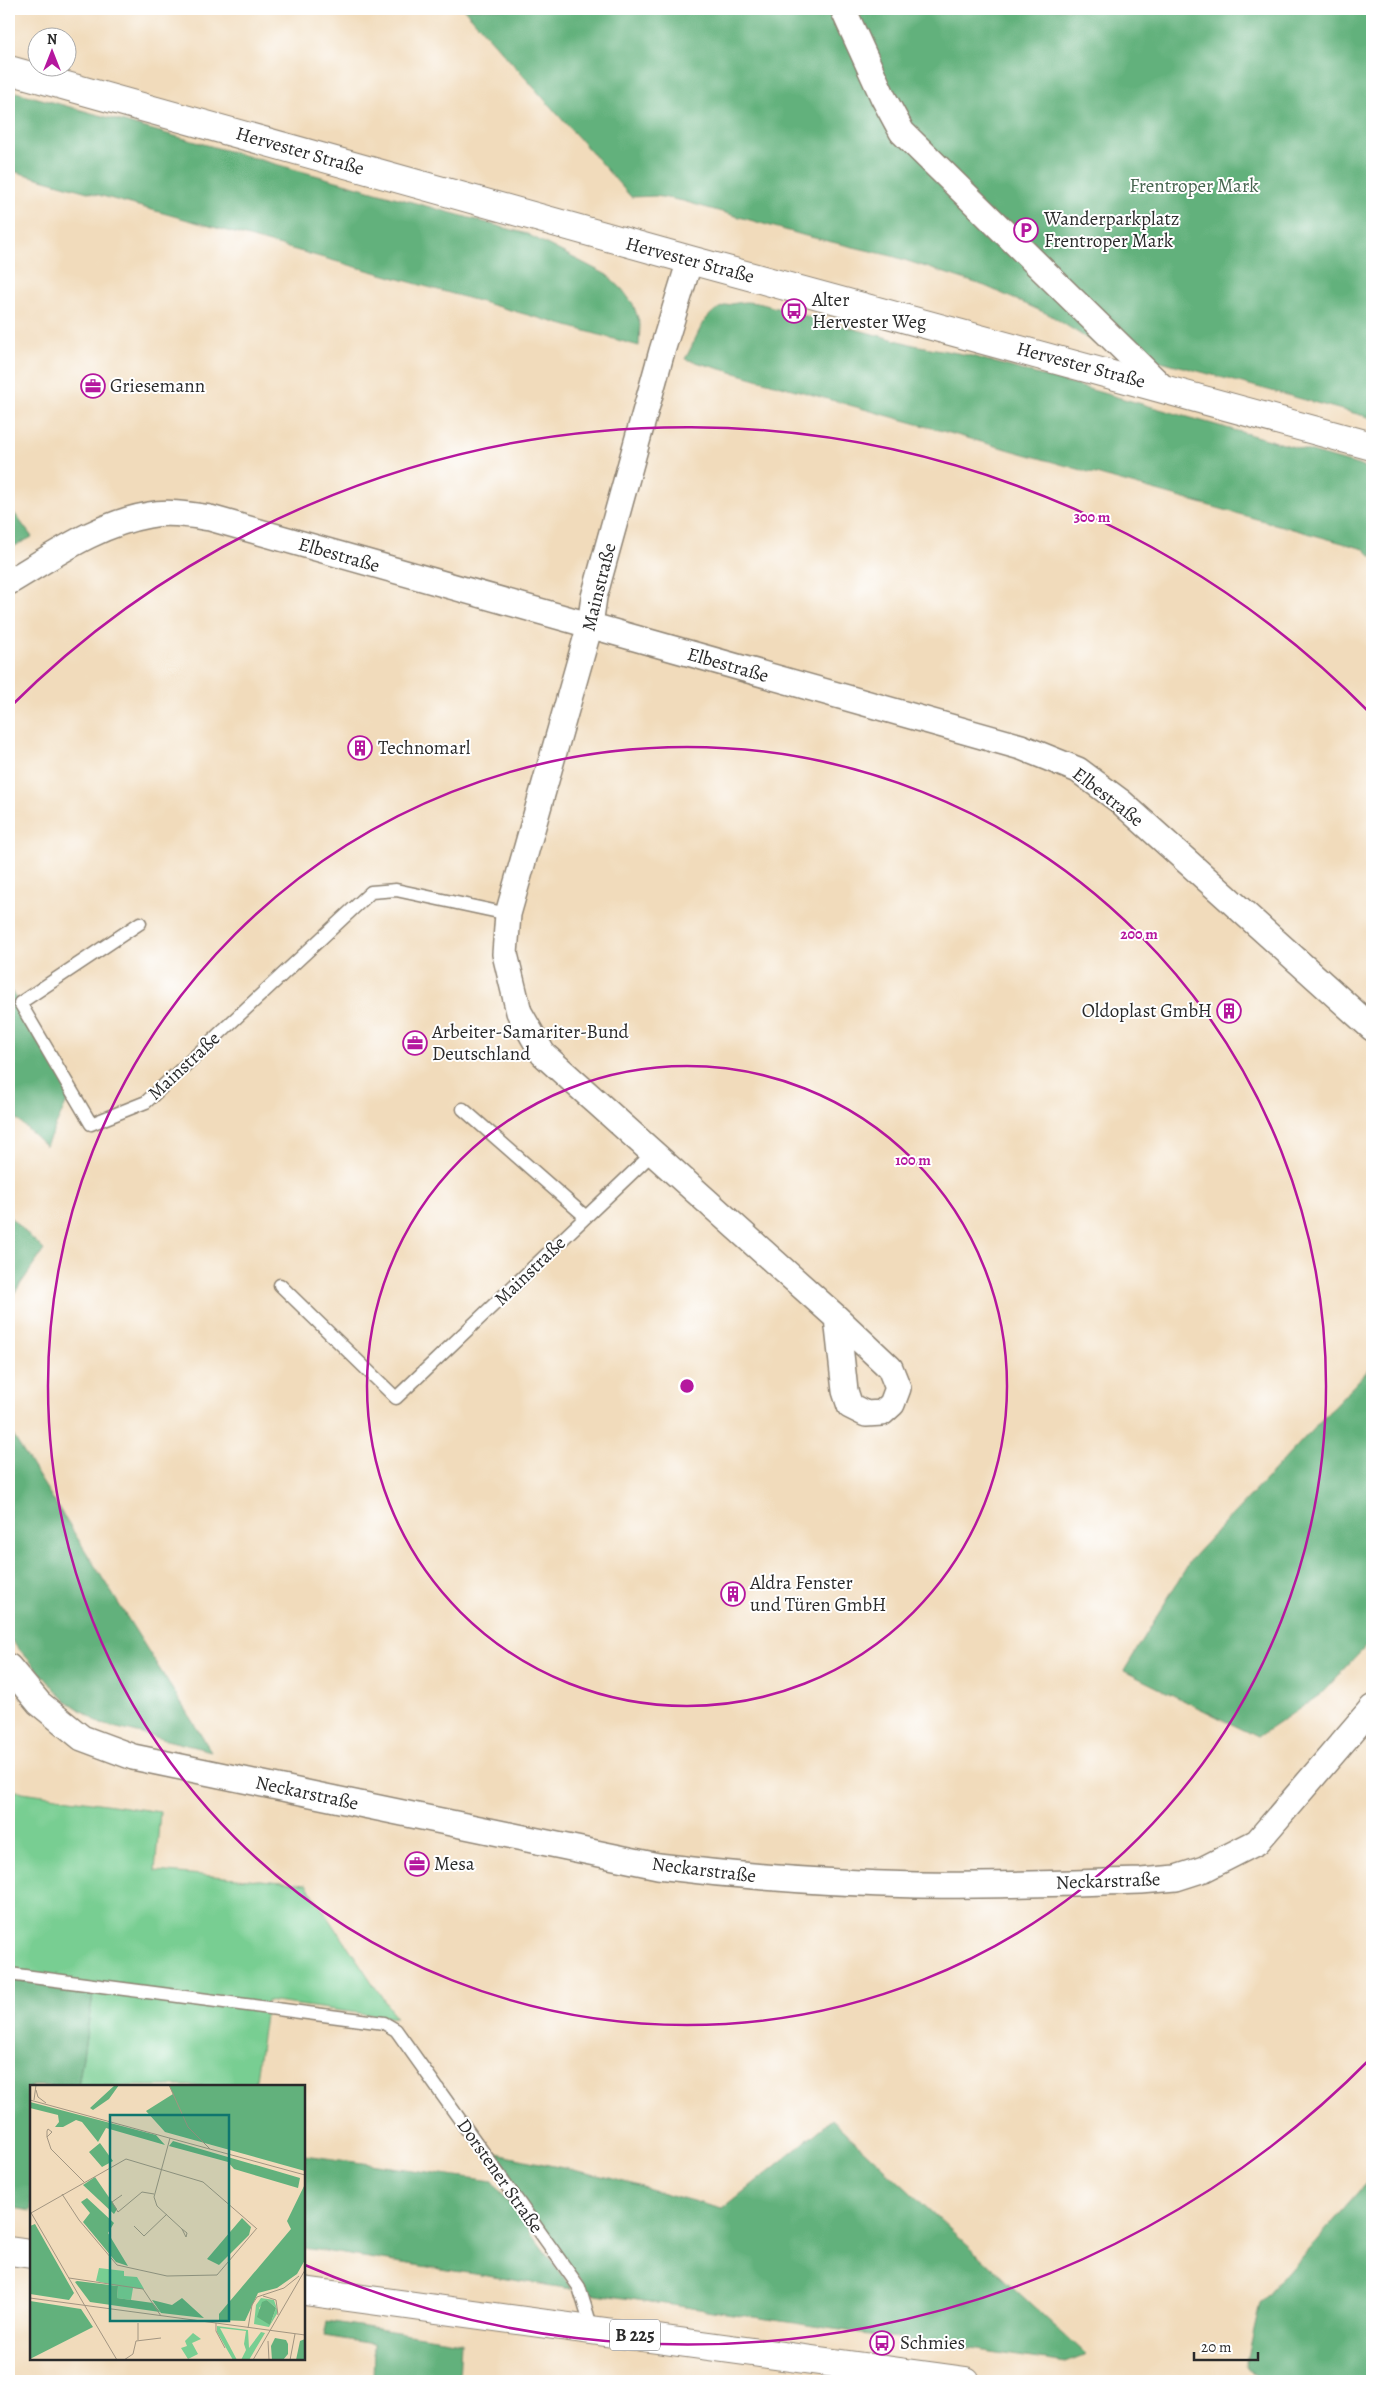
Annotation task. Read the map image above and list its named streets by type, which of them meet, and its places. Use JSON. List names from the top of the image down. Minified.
{"streets":{"main road":["Hervester Straße","B 225"],"street":["Elbestraße","Mainstraße","Neckarstraße"],"lane":["Dorstener Straße"]},"crossings":[["Hervester Straße","Mainstraße"],["Elbestraße","Mainstraße"],["Dorstener Straße","B 225"]],"parks":["Frentroper Mark"],"places":{"parking":["Wanderparkplatz Frentroper Mark"],"bus stop":["Alter Hervester Weg","Schmies"],"office":["Griesemann","Arbeiter-Samariter-Bund Deutschland","Mesa"],"building":["Technomarl","Oldoplast GmbH","Aldra Fenster und Türen GmbH"]},"scale_bar":"20 m","north":"top","rings":["300 m","200 m","100 m"]}
